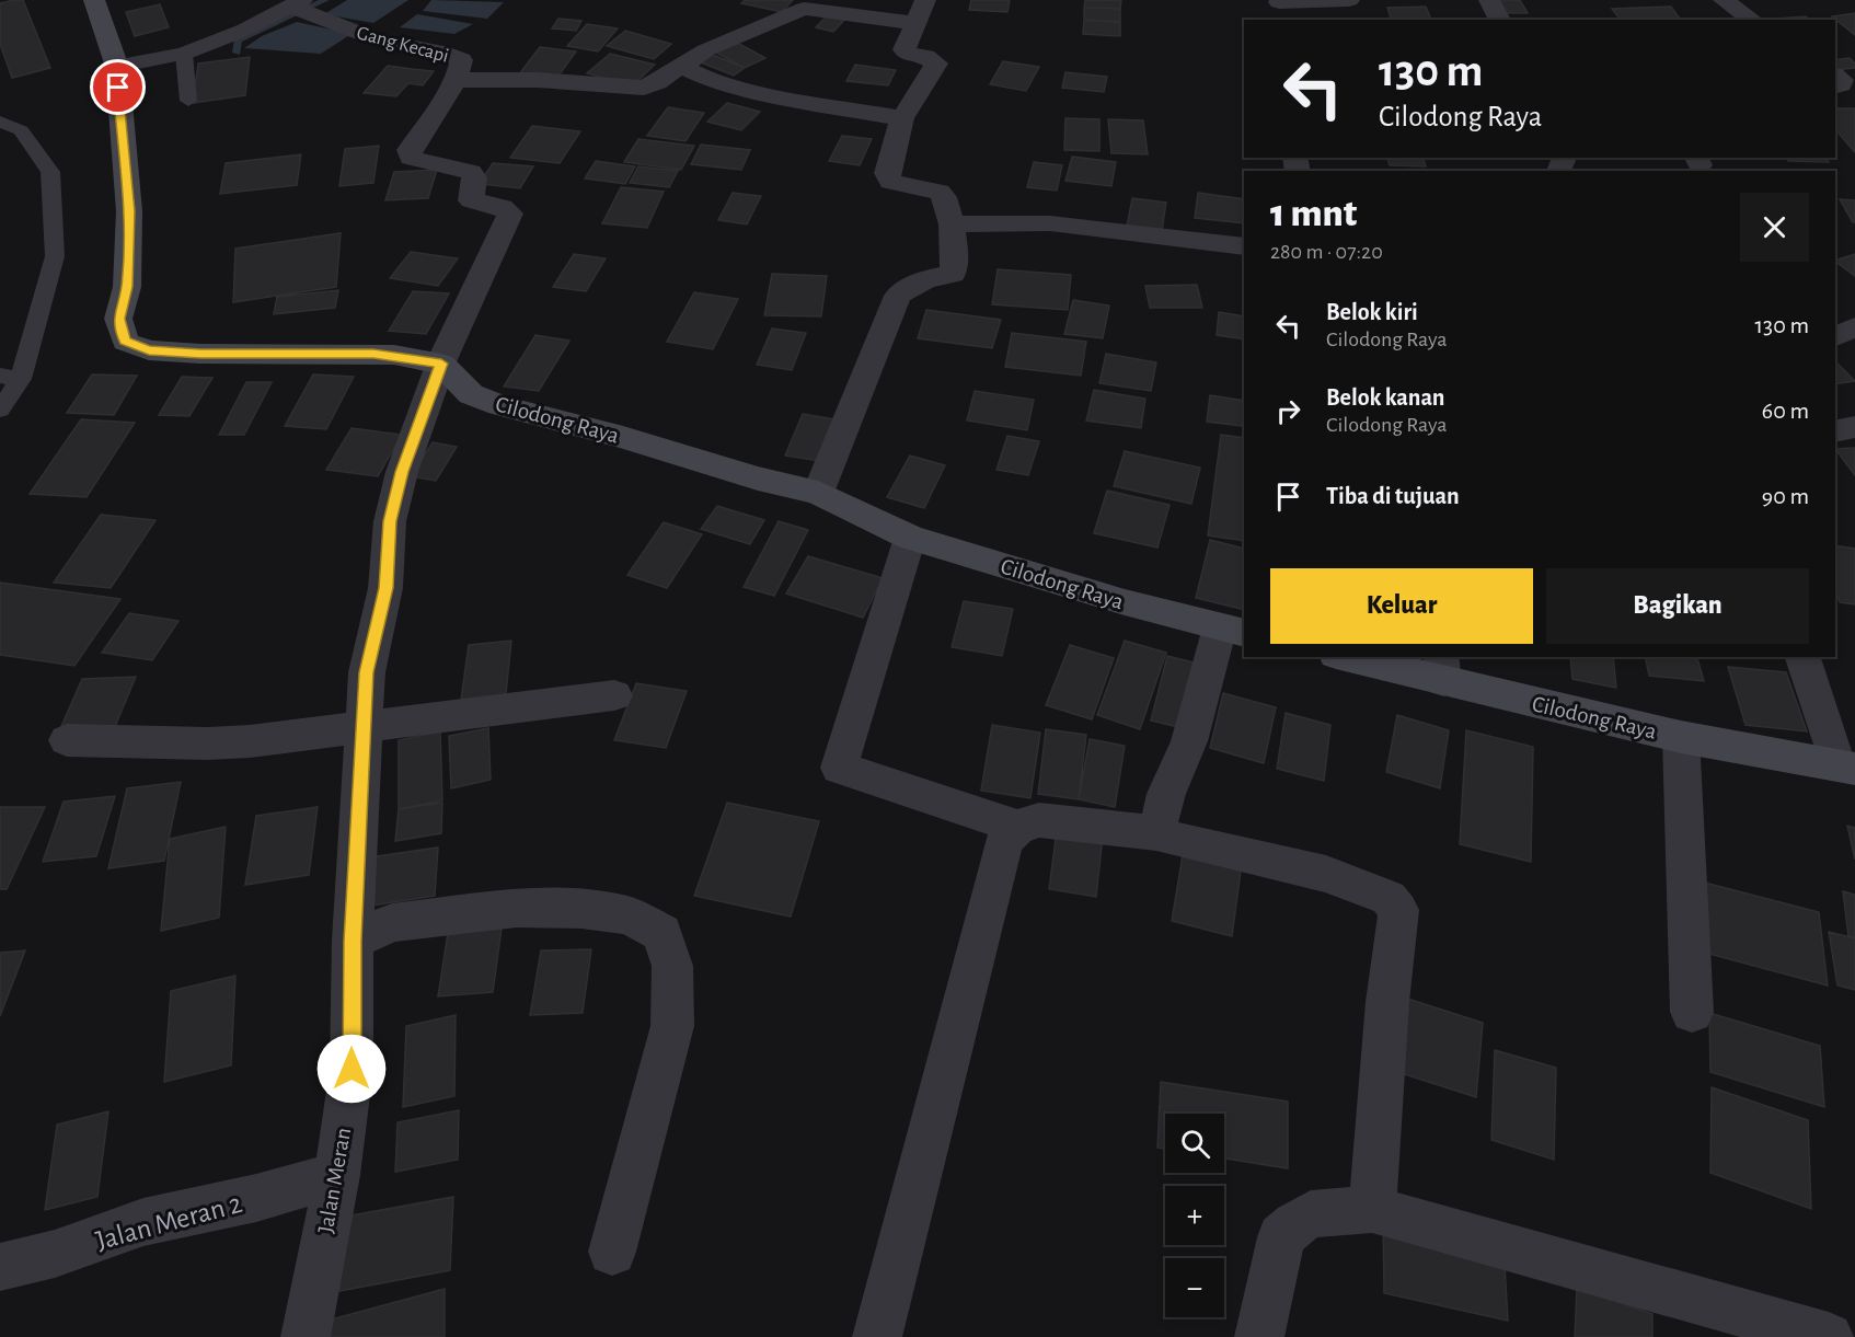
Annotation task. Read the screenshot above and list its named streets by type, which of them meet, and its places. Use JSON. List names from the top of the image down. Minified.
{"streets":{"street":["Gang Kecapi","Cilodong Raya","Jalan Meran","Jalan Meran 2"]},"crossings":[["Gang Kecapi","Cilodong Raya"],["Gang Kecapi","Jalan Meran"],["Cilodong Raya","Jalan Meran"],["Jalan Meran","Jalan Meran 2"]],"page":{"turn":["130 m","Cilodong Raya"],"heading":["1 mnt","280 m · 07:20"],"list":[{"name":"Belok kiri","note":"Cilodong Raya","value":"130 m"},{"name":"Belok kanan","note":"Cilodong Raya","value":"60 m"},{"name":"Tiba di tujuan","value":"90 m"}],"buttons":["Keluar","Bagikan"],"map_buttons":["+","−"]}}
